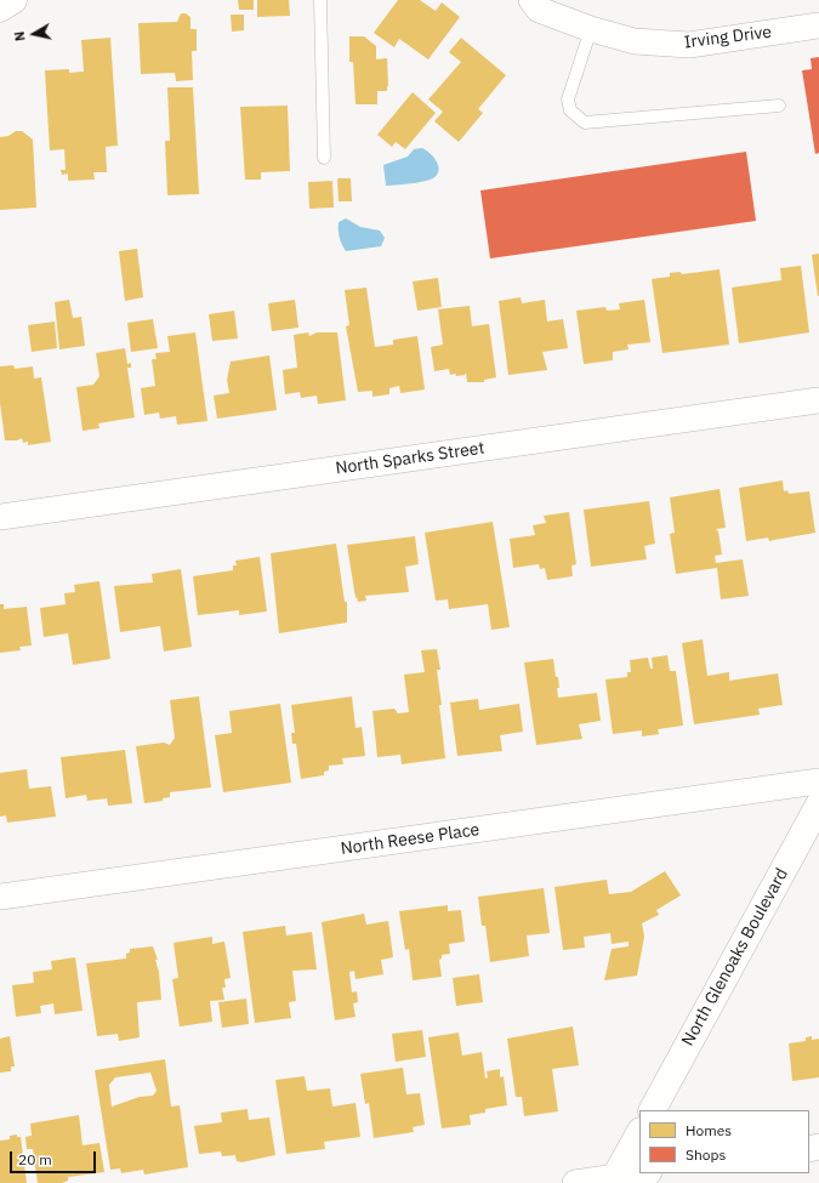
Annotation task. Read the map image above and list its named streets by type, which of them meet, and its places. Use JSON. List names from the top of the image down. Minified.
{"streets":{"main road":["North Glenoaks Boulevard"],"street":["Irving Drive","North Sparks Street","North Reese Place"]},"legend":["Homes","Shops"],"scale_bar":"20 m","north":"left"}
